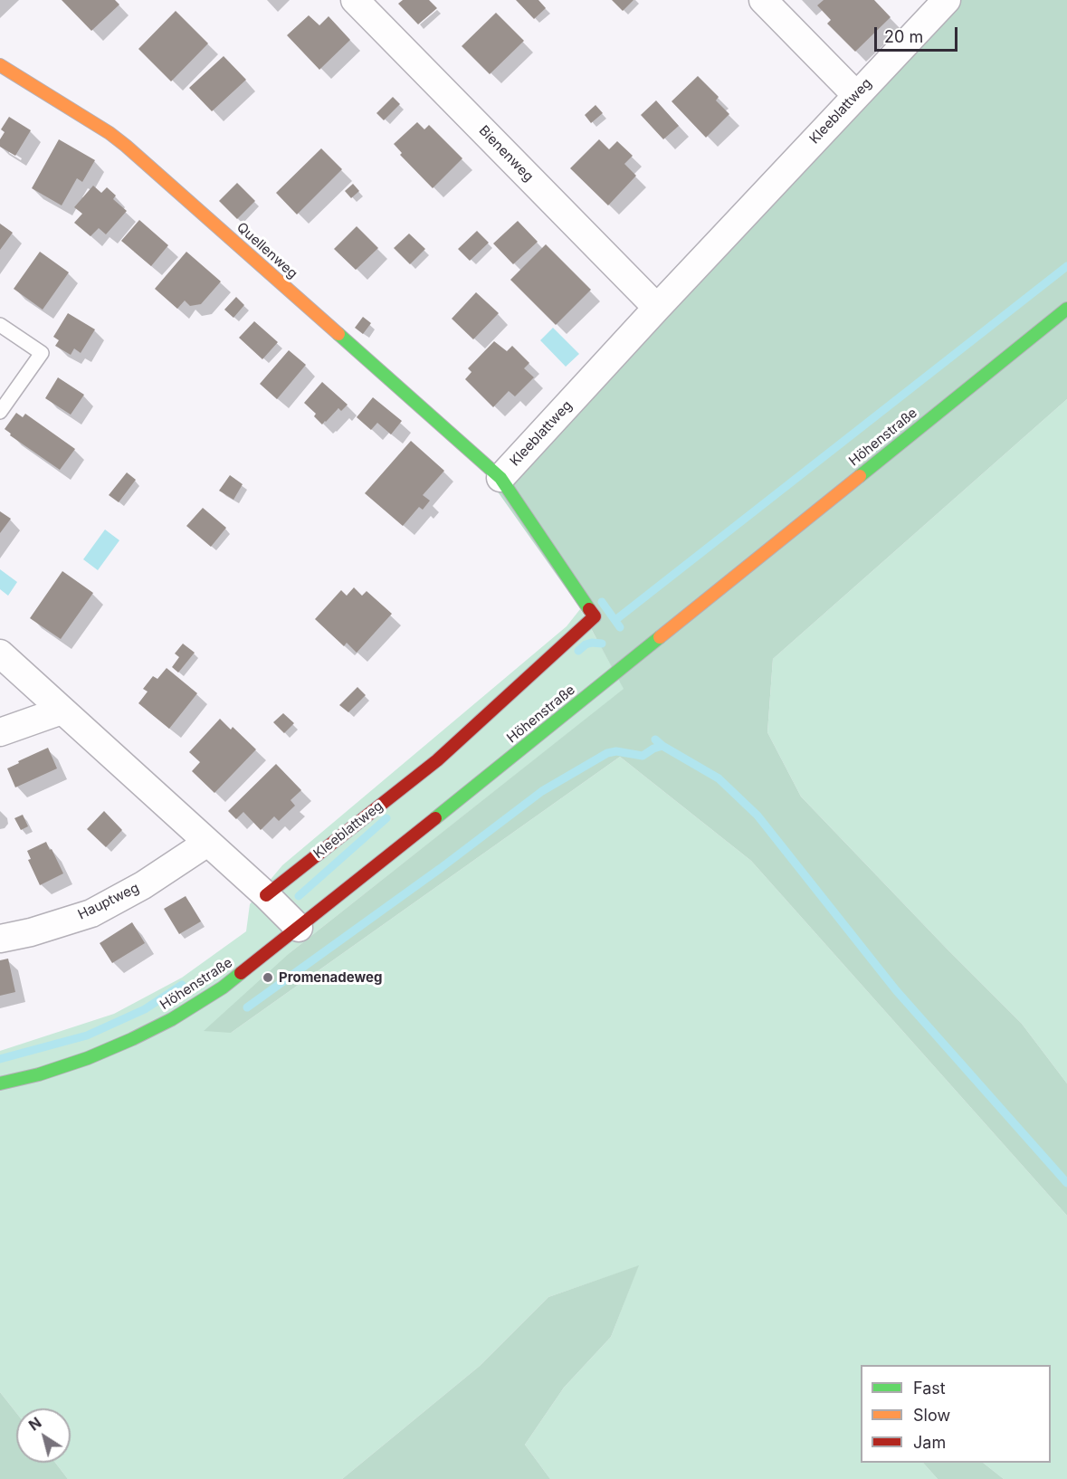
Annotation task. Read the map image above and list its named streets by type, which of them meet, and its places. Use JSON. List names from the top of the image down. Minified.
{"streets":{"street":["Kleeblattweg","Bienenweg","Quellenweg","Höhenstraße","Hauptweg"]},"crossings":[["Kleeblattweg","Bienenweg"],["Kleeblattweg","Quellenweg"]],"places":["Promenadeweg"],"legend":["Fast","Slow","Jam"],"scale_bar":"20 m","north":"top left"}
